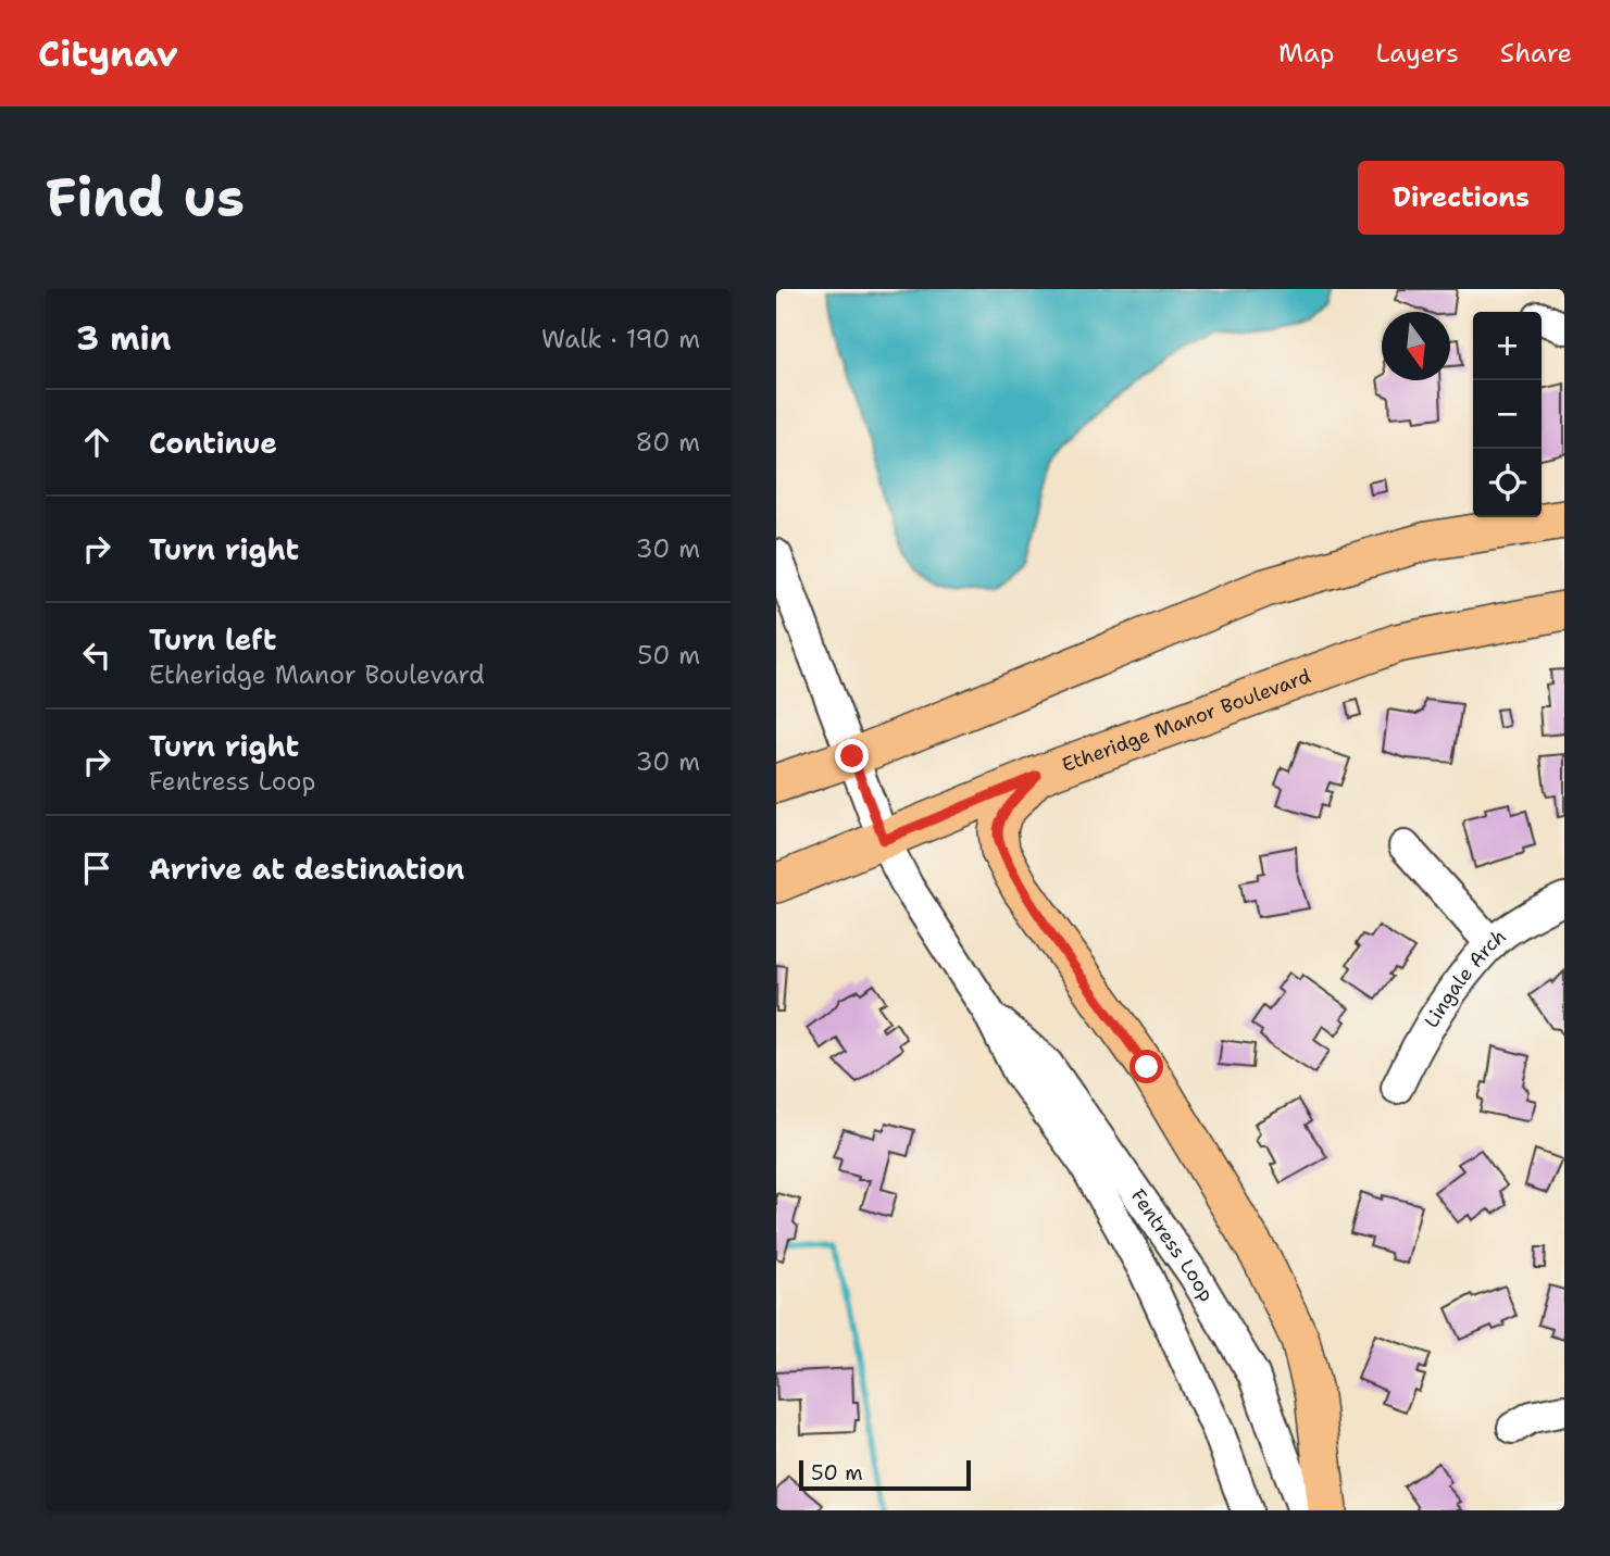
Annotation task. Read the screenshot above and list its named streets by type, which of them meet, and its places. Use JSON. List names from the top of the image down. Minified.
{"streets":{"main road":["Etheridge Manor Boulevard"],"street":["Lingale Arch","Fentress Loop"]},"crossings":[["Etheridge Manor Boulevard","Fentress Loop"]],"scale_bar":"50 m","north":"bottom","page":{"header":"Citynav","nav":["Map","Layers","Share"],"buttons":"Directions","title":"Find us","heading":["3 min","Walk · 190 m"],"map_buttons":["+","−"],"list":[["Continue","80 m"],["Turn right","30 m"],["Turn left","Etheridge Manor Boulevard","50 m"],["Turn right","Fentress Loop","30 m"],"Arrive at destination"],"scale":"50 m"}}
